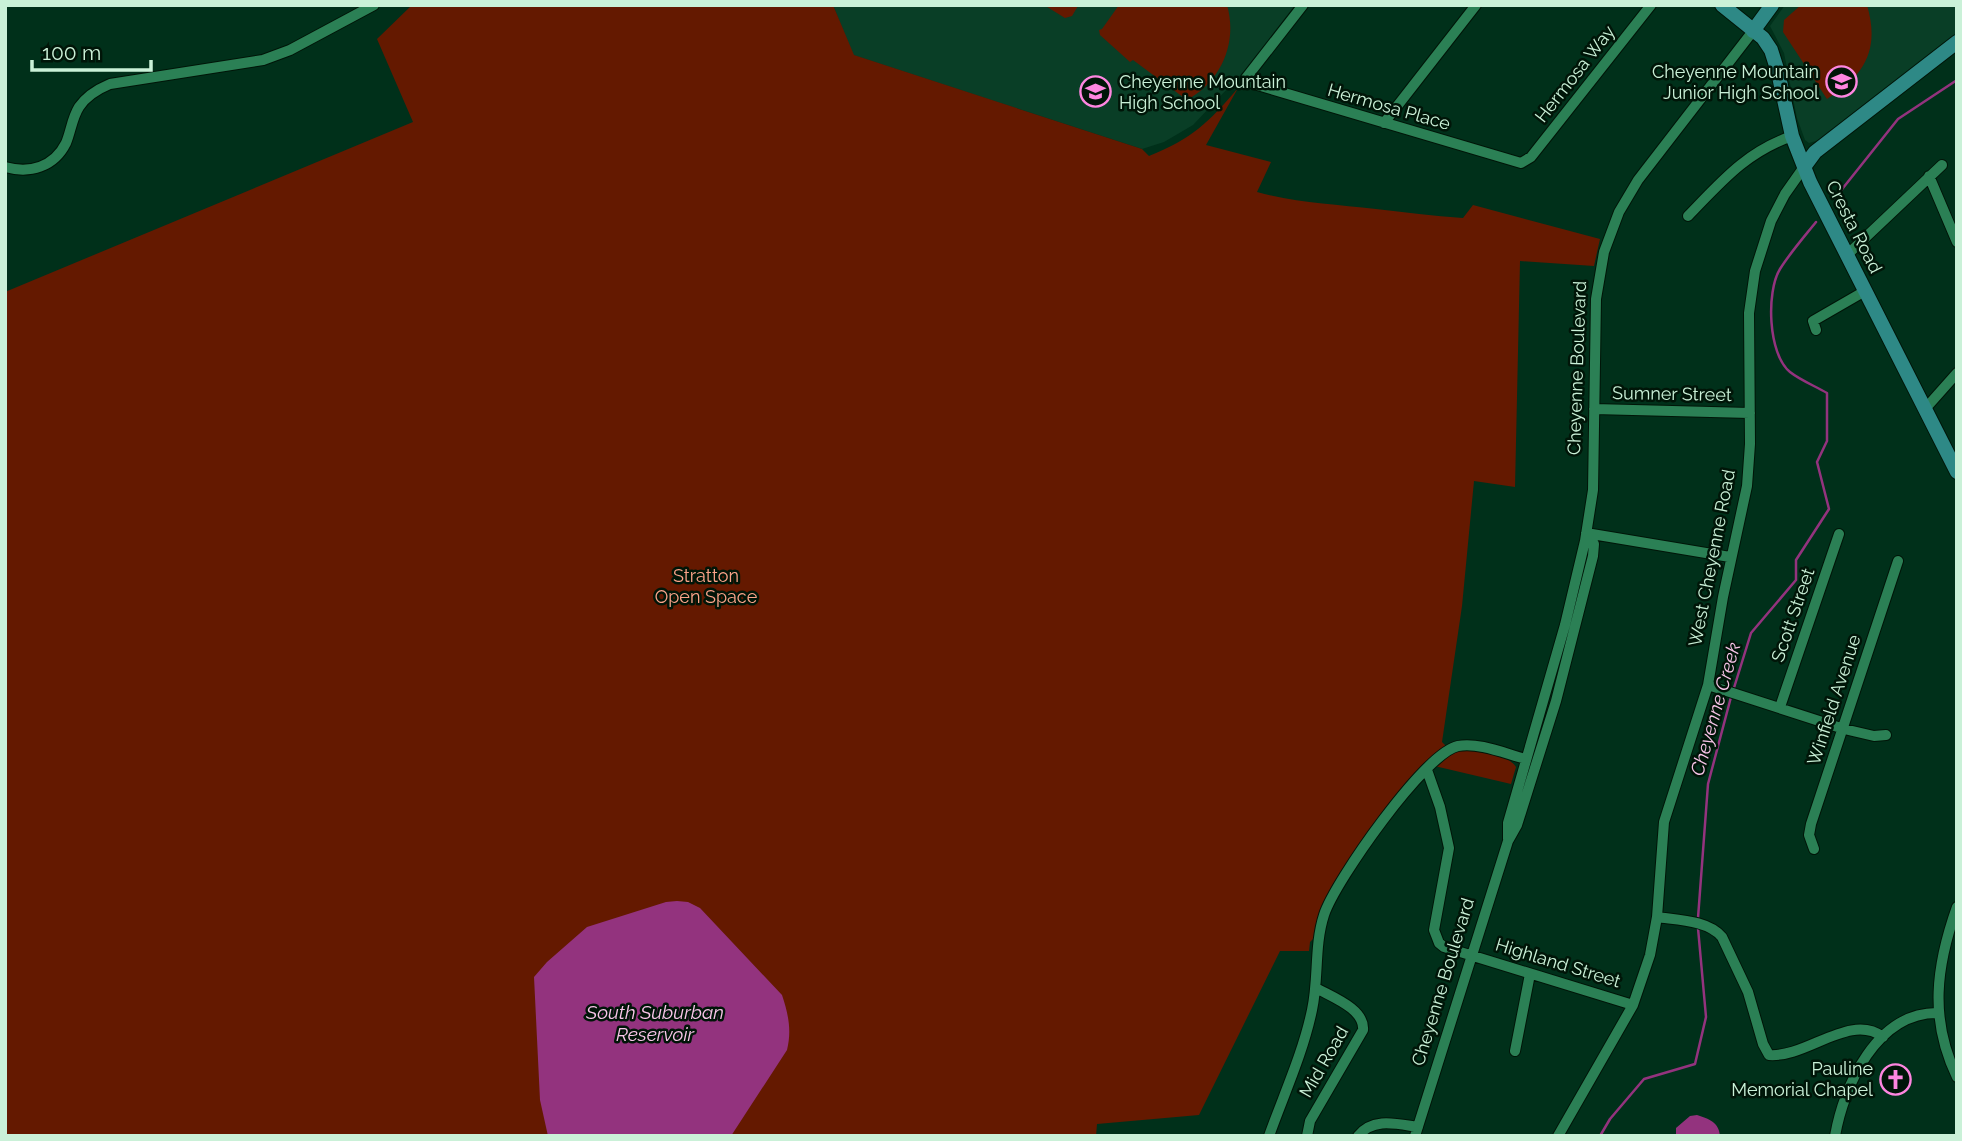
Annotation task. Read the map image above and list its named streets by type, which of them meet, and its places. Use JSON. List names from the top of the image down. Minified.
{"streets":{"main road":["Cresta Road","Cheyenne Boulevard","West Cheyenne Road"],"street":["Hermosa Way","Hermosa Place","Sumner Street","Scott Street","Winfield Avenue","Highland Street","Mid Road"]},"crossings":[["Hermosa Way","Hermosa Place"],["Cresta Road","Cheyenne Boulevard"],["Cresta Road","West Cheyenne Road"],["Cheyenne Boulevard","Sumner Street"],["Cheyenne Boulevard","Highland Street"],["Sumner Street","West Cheyenne Road"],["West Cheyenne Road","Highland Street"]],"water":["Cheyenne Creek","South Suburban Reservoir"],"parks":["Stratton Open Space"],"places":{"school or university":["Cheyenne Mountain Junior High School","Cheyenne Mountain High School"],"church":["Pauline Memorial Chapel"]},"scale_bar":"100 m"}
